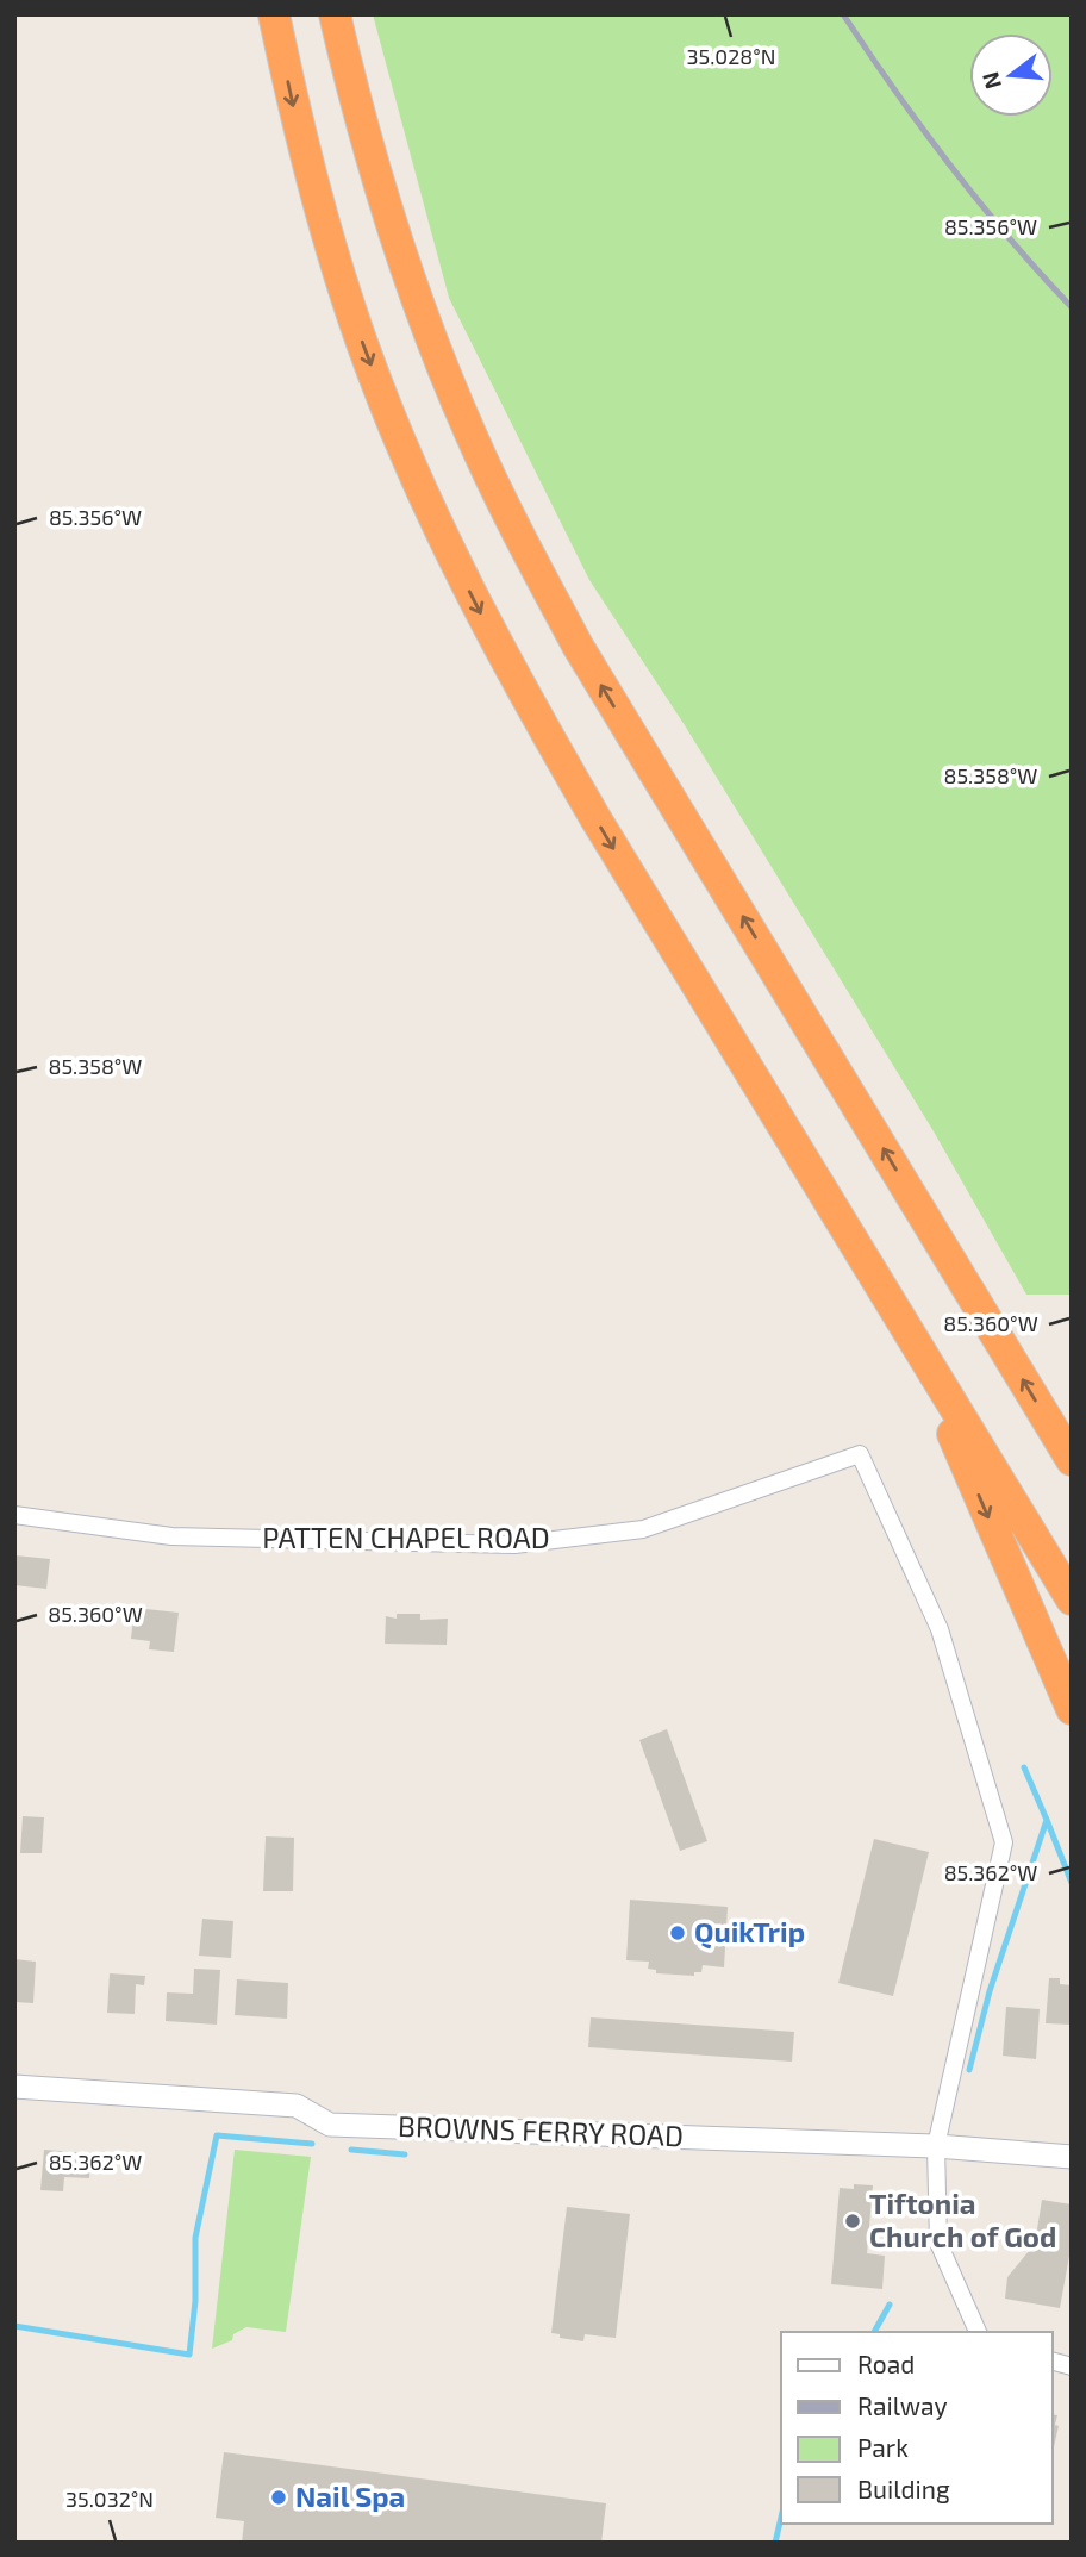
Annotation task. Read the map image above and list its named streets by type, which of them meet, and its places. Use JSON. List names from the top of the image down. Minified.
{"streets":{"street":["PATTEN CHAPEL ROAD","BROWNS FERRY ROAD"]},"crossings":[["PATTEN CHAPEL ROAD","BROWNS FERRY ROAD"]],"places":["QuikTrip","Tiftonia Church of God","Nail Spa"],"legend":["Road","Railway","Park","Building"],"north":"left","coordinates":["35.028°N","85.356°W","85.358°W","85.360°W","85.362°W","35.032°N"]}
